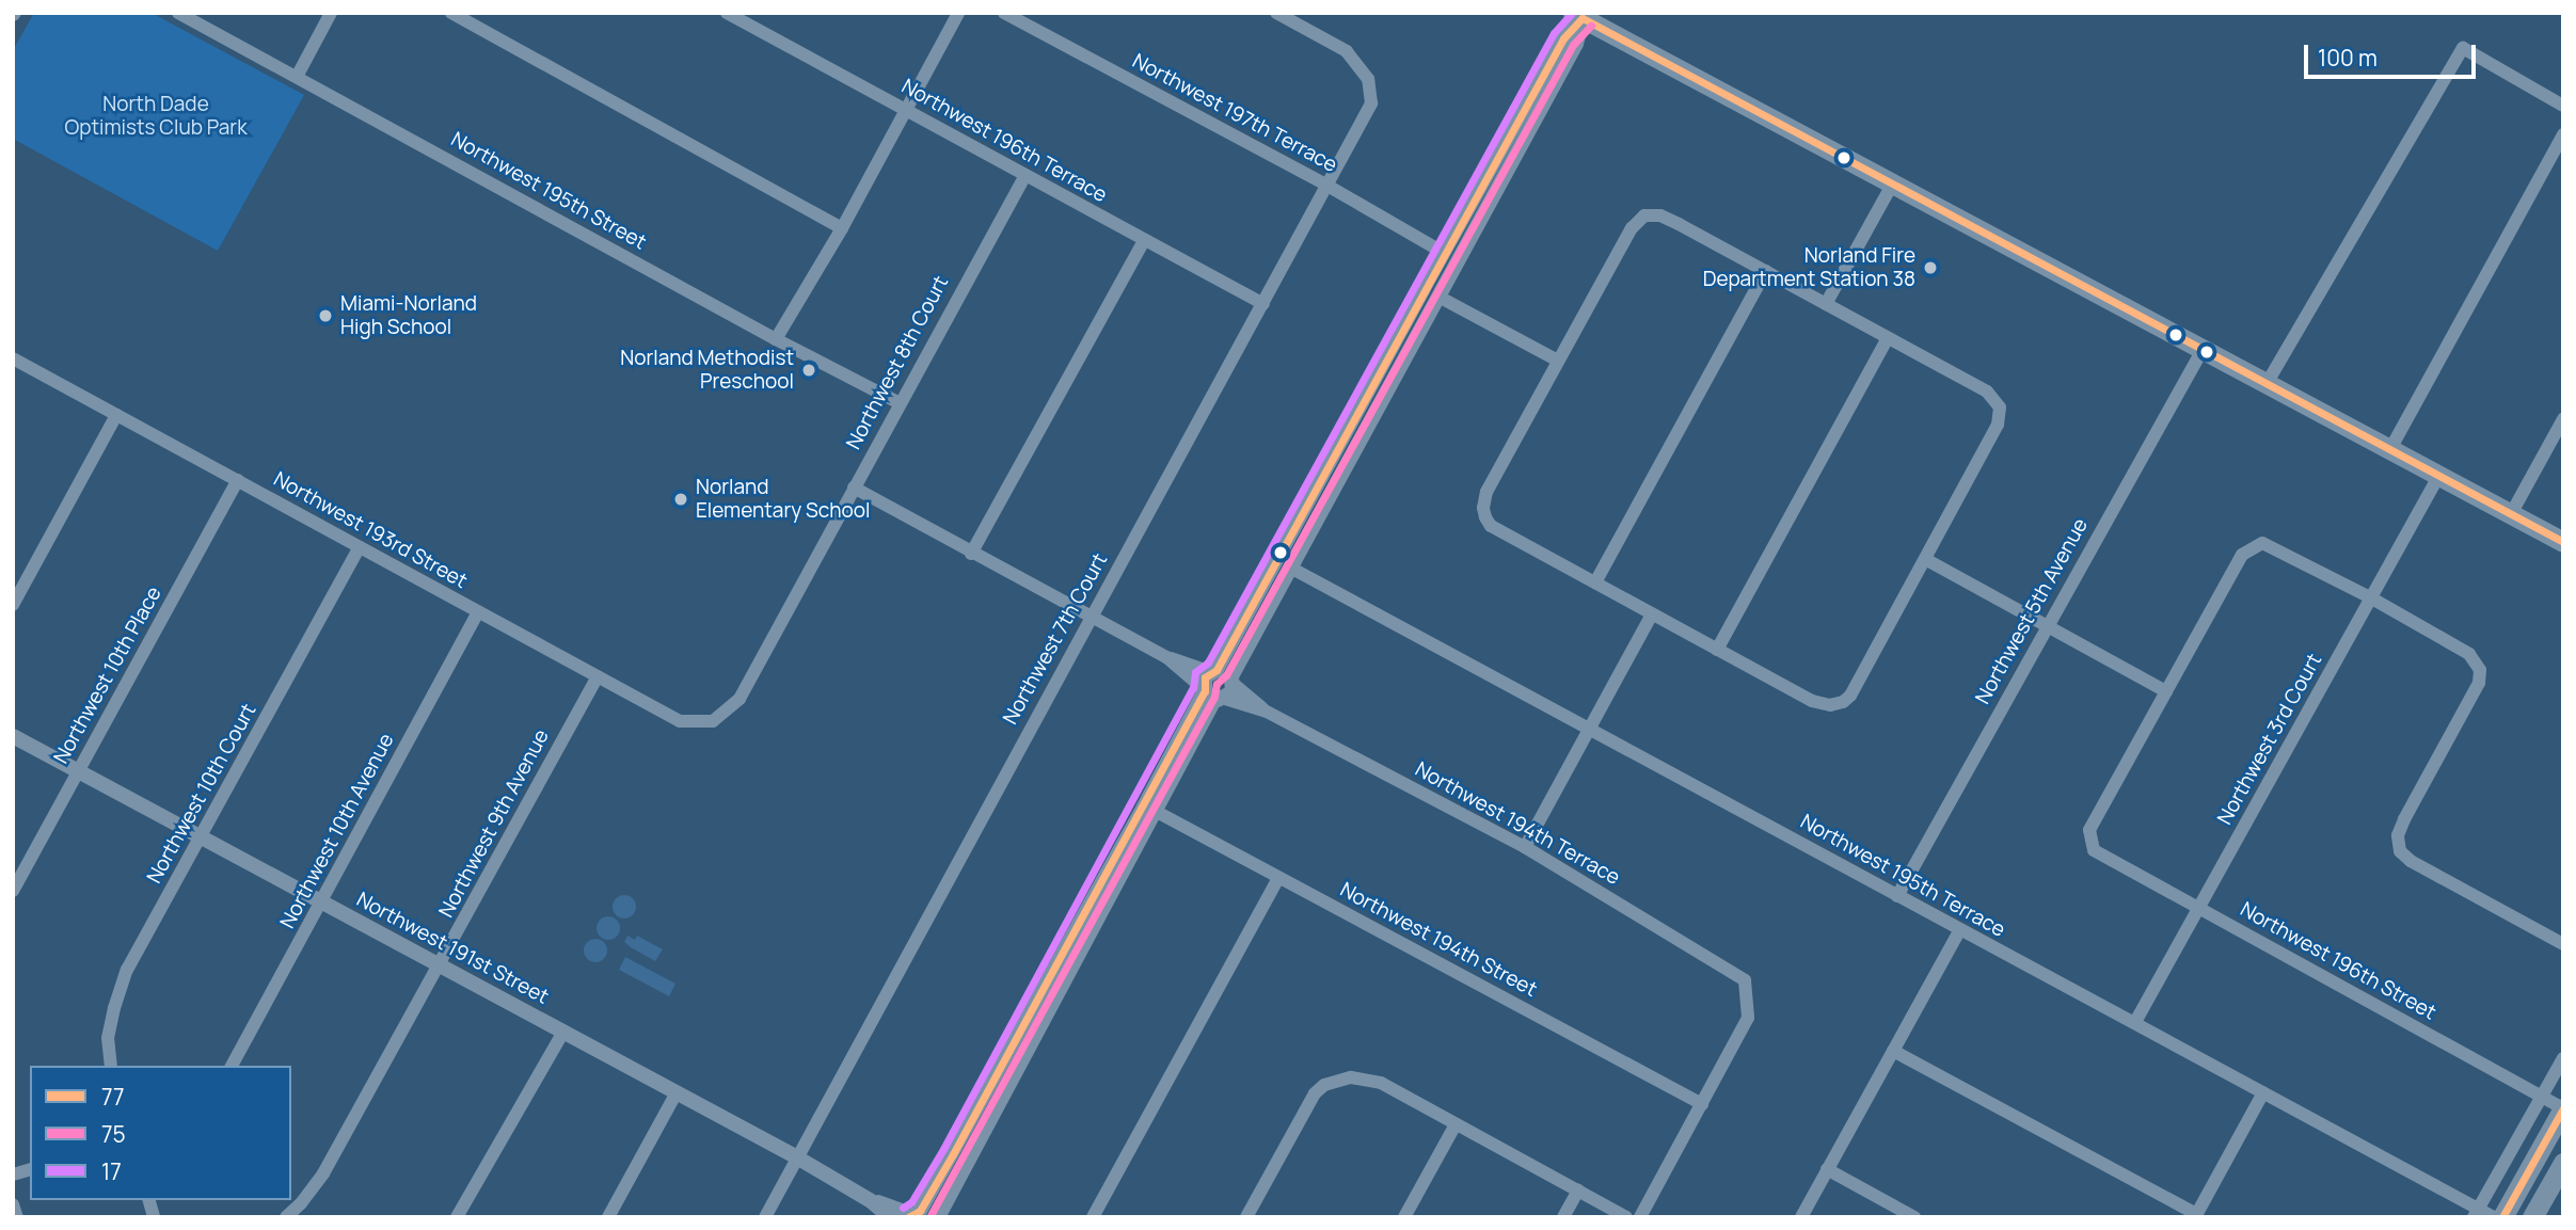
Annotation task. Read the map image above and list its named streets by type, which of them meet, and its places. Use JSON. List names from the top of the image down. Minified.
{"streets":{"street":["Northwest 197th Terrace","Northwest 196th Terrace","Northwest 195th Street","Northwest 8th Court","Northwest 193rd Street","Northwest 5th Avenue","Northwest 7th Court","Northwest 10th Place","Northwest 3rd Court","Northwest 10th Court","Northwest 9th Avenue","Northwest 194th Terrace","Northwest 10th Avenue","Northwest 195th Terrace","Northwest 194th Street","Northwest 191st Street","Northwest 196th Street"]},"crossings":[["Northwest 197th Terrace","Northwest 7th Court"],["Northwest 196th Terrace","Northwest 8th Court"],["Northwest 196th Terrace","Northwest 7th Court"],["Northwest 195th Street","Northwest 8th Court"],["Northwest 8th Court","Northwest 193rd Street"],["Northwest 8th Court","Northwest 194th Terrace"],["Northwest 193rd Street","Northwest 10th Place"],["Northwest 193rd Street","Northwest 10th Court"],["Northwest 193rd Street","Northwest 9th Avenue"],["Northwest 193rd Street","Northwest 10th Avenue"],["Northwest 5th Avenue","Northwest 195th Terrace"],["Northwest 7th Court","Northwest 194th Terrace"],["Northwest 7th Court","Northwest 191st Street"],["Northwest 10th Place","Northwest 191st Street"],["Northwest 3rd Court","Northwest 195th Terrace"],["Northwest 3rd Court","Northwest 196th Street"],["Northwest 10th Court","Northwest 191st Street"],["Northwest 9th Avenue","Northwest 191st Street"],["Northwest 194th Terrace","Northwest 194th Street"],["Northwest 10th Avenue","Northwest 191st Street"]],"parks":["North Dade Optimists Club Park"],"places":["Norland Fire Department Station 38","Miami-Norland High School","Norland Methodist Preschool","Norland Elementary School"],"lines":["transit line 17","transit line 77","transit line 75"],"legend":["77","75","17"],"scale_bar":"100 m"}
